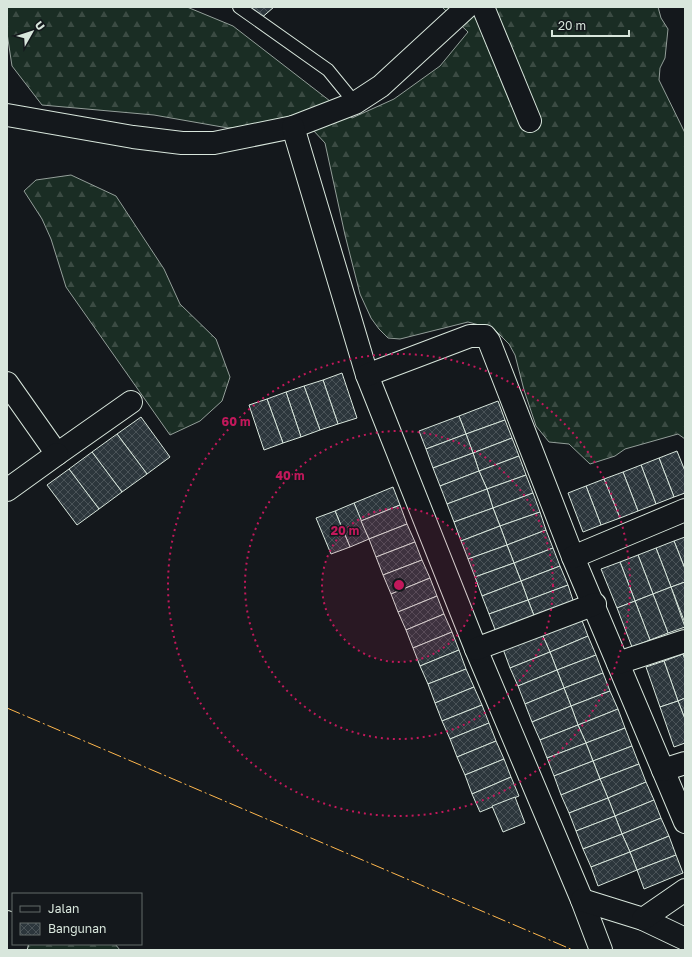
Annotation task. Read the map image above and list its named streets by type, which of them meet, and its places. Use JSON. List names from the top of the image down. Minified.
{"legend":["Jalan","Bangunan"],"scale_bar":"20 m","north":"top right","rings":["60 m","40 m","20 m"]}
